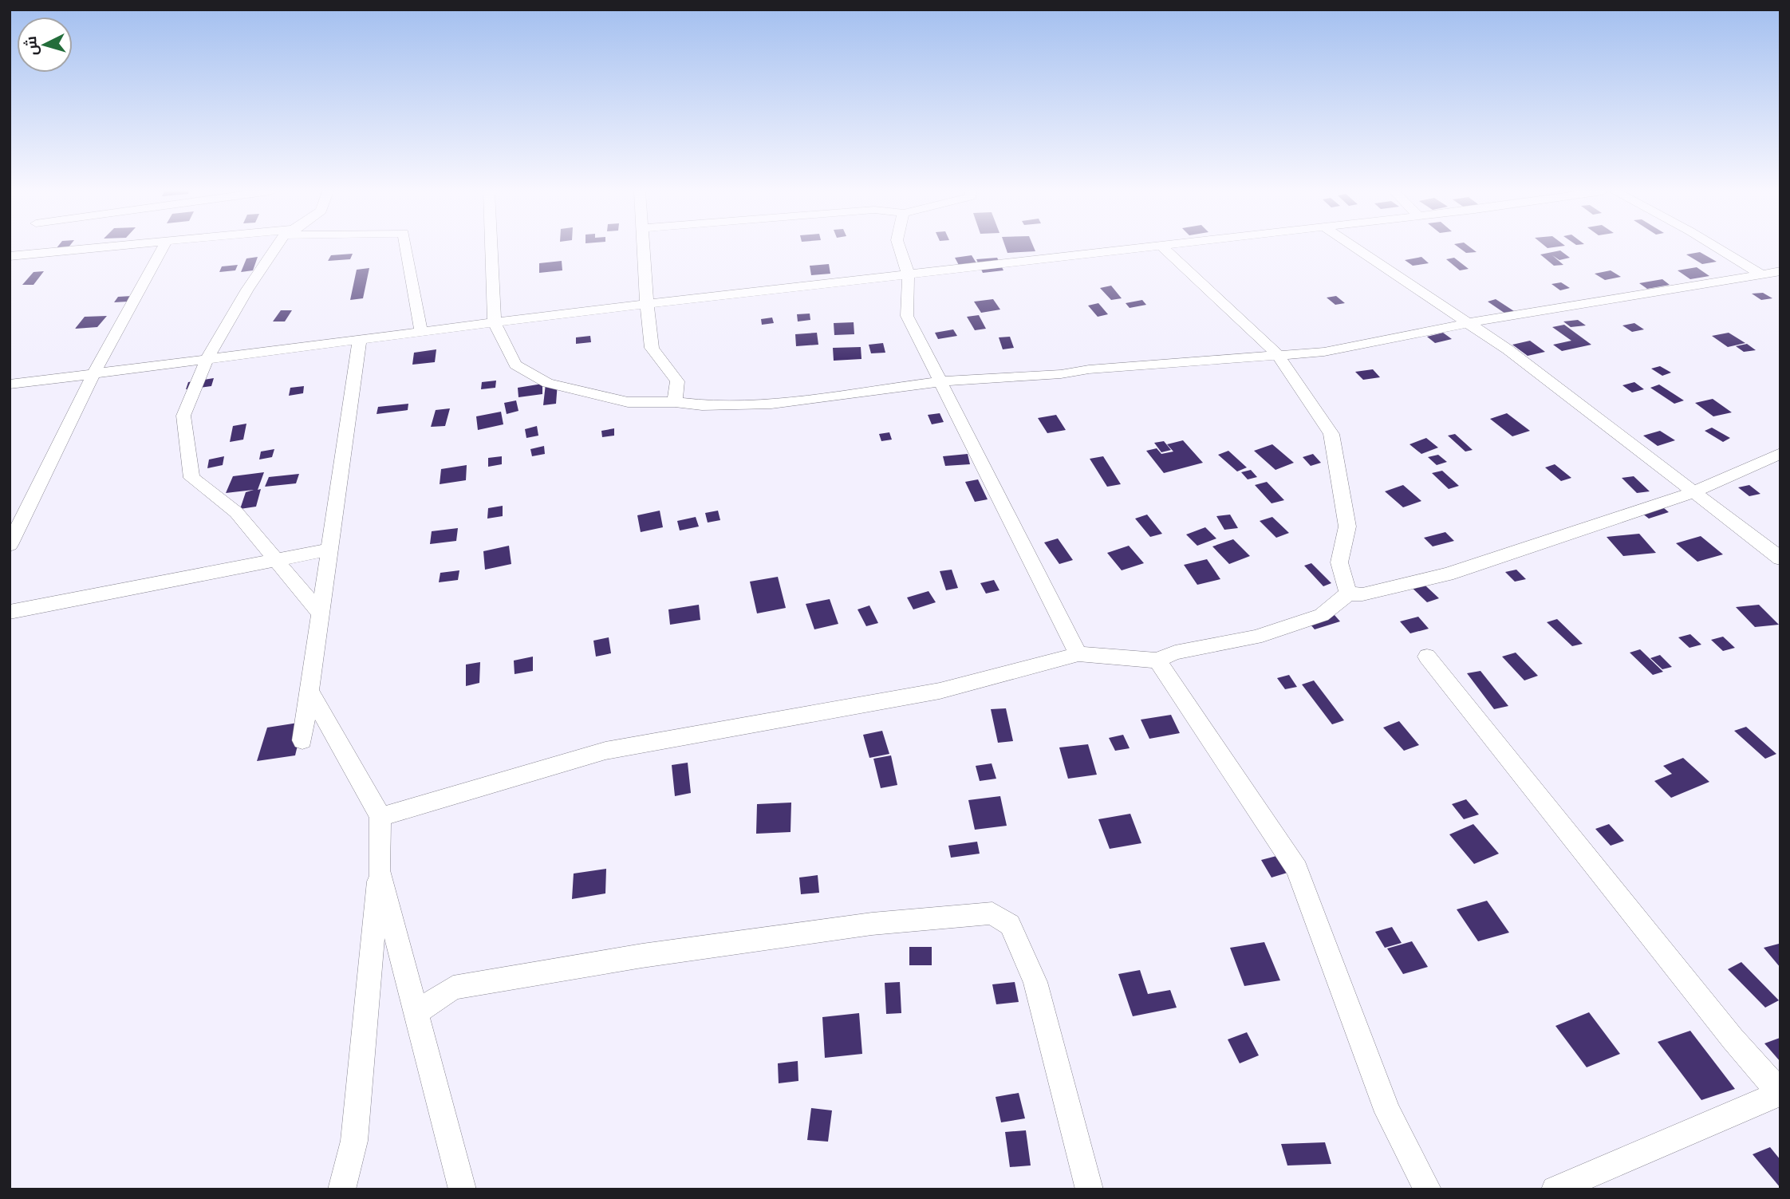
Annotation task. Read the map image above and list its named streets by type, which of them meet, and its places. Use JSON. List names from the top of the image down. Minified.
{"north":"left"}
